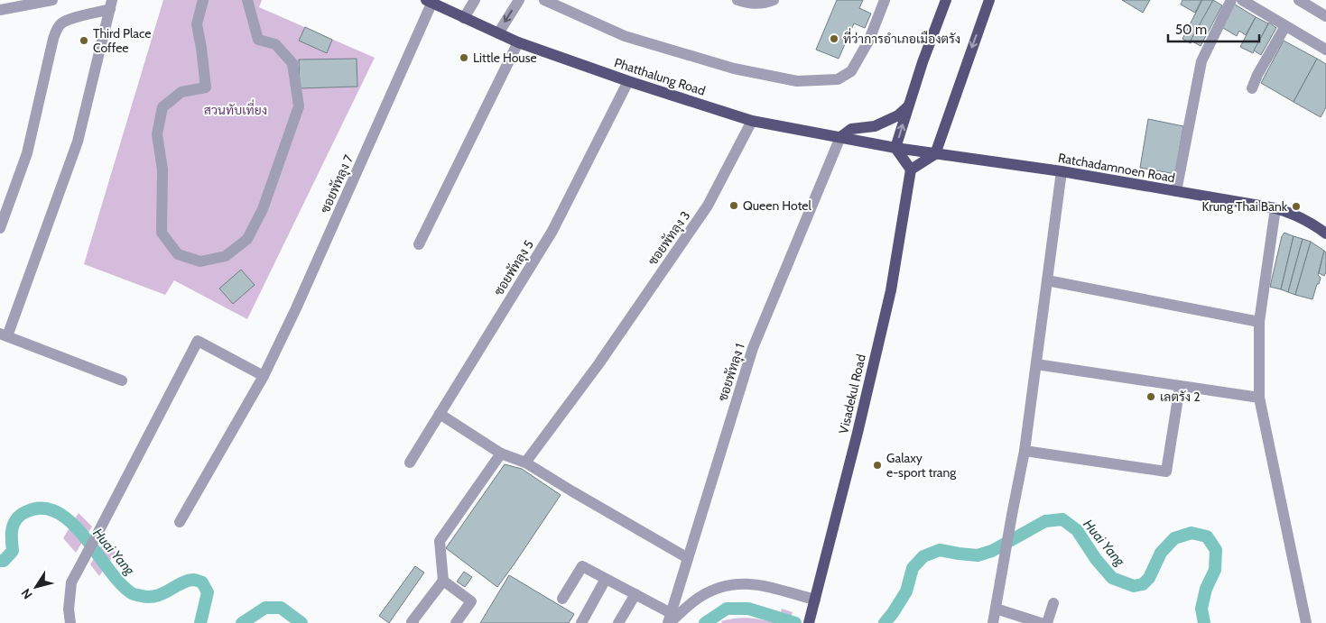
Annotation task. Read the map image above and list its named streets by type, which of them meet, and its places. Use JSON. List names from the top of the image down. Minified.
{"streets":{"main road":["Phatthalung Road","Ratchadamnoen Road","Visadekul Road"],"street":["ซอยพัทลุง 7","ซอยพัทลุง 3","ซอยพัทลุง 5","ซอยพัทลุง 1"]},"crossings":[["Phatthalung Road","Ratchadamnoen Road"],["Phatthalung Road","ซอยพัทลุง 7"],["Phatthalung Road","ซอยพัทลุง 3"],["Phatthalung Road","ซอยพัทลุง 5"],["Phatthalung Road","ซอยพัทลุง 1"]],"water":["Huai Yang"],"parks":["สวนทับเที่ยง"],"places":["ที่ว่าการอำเภอเมืองตรัง","Third Place Coffee","Little House","Queen Hotel","Krung Thai Bank","เลตรัง 2","Galaxy e-sport trang"],"scale_bar":"50 m","north":"bottom left"}
